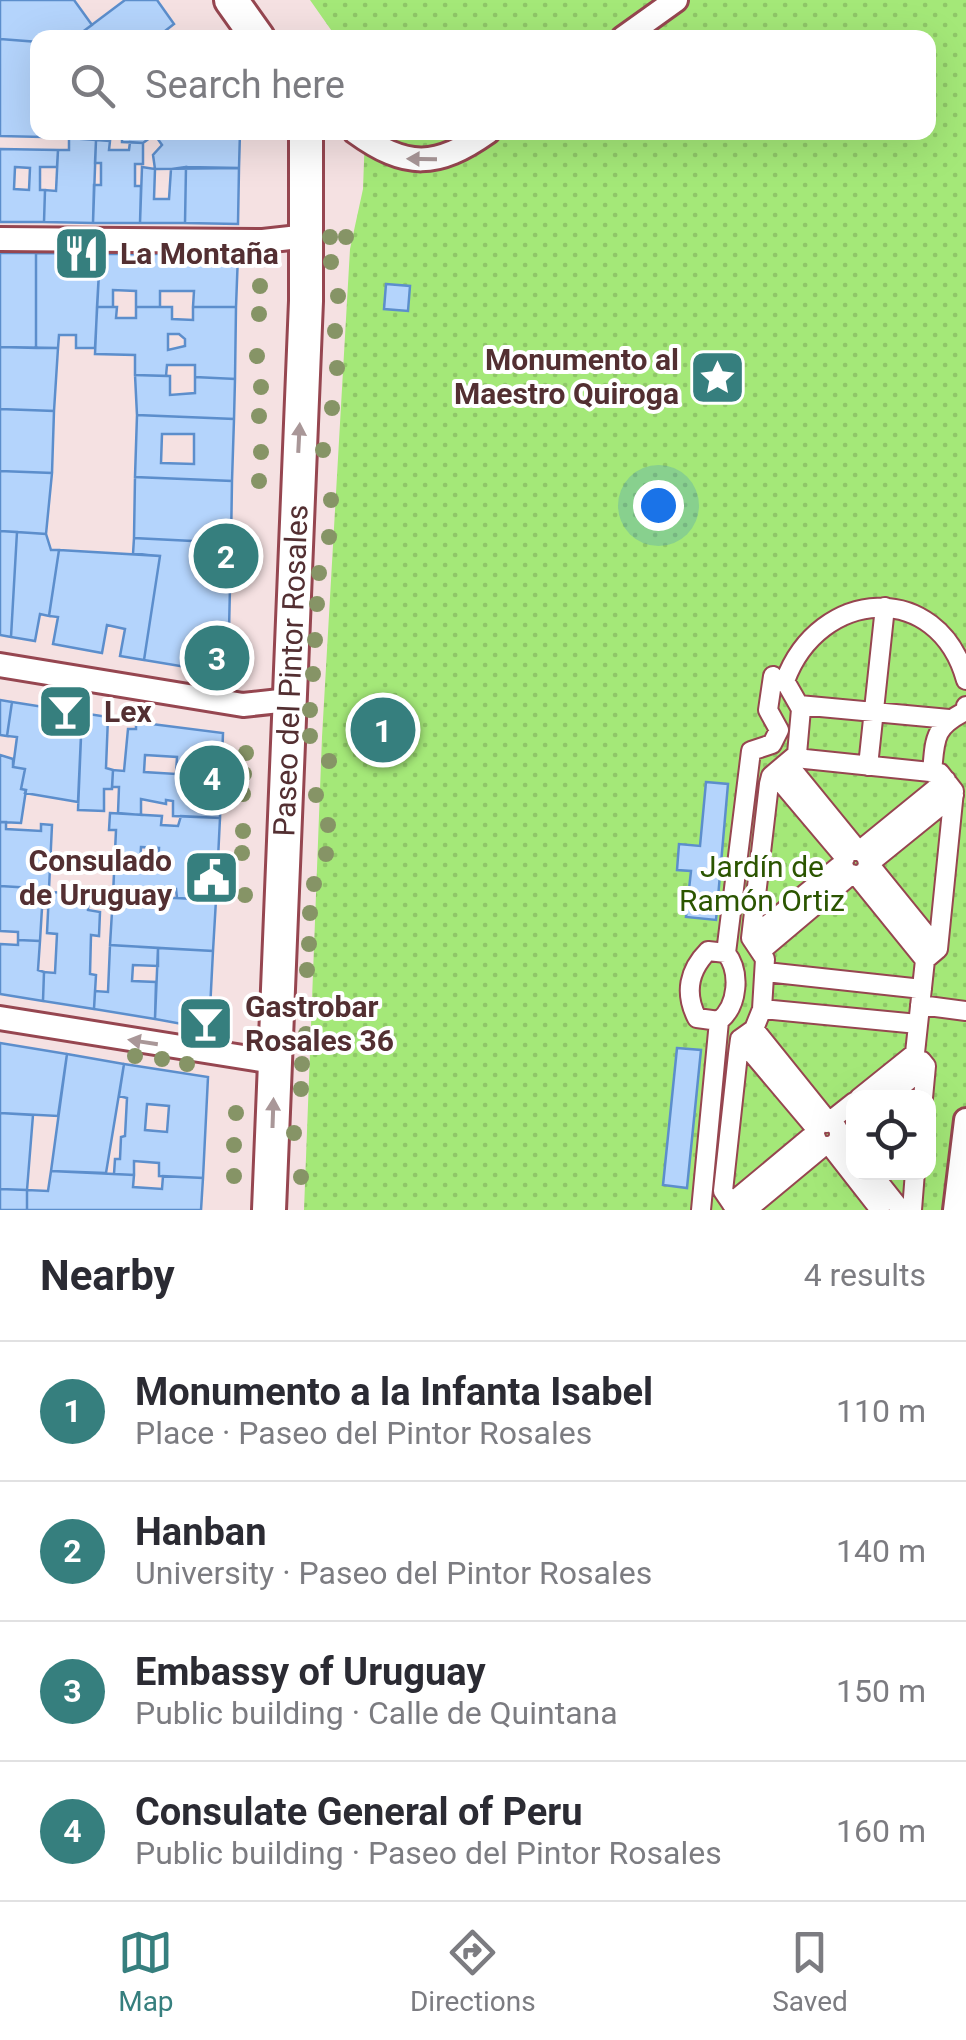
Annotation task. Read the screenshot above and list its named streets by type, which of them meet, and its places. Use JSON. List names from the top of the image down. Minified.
{"streets":{"main road":["Paseo del Pintor Rosales"]},"one_way":["Paseo del Pintor Rosales"],"parks":["Jardín de Ramón Ortiz"],"places":{"restaurant":["La Montaña"],"place":["Monumento al Maestro Quiroga"],"bar":["Lex","Gastrobar Rosales 36"],"public building":["Consulado de Uruguay"]},"page":{"search":"Search here","pins":["2","3","1","4"],"heading":["Nearby","4 results"],"list":[{"mark":"1","name":"Monumento a la Infanta Isabel","note":"Place · Paseo del Pintor Rosales","value":"110 m"},{"mark":"2","name":"Hanban","note":"University · Paseo del Pintor Rosales","value":"140 m"},{"mark":"3","name":"Embassy of Uruguay","note":"Public building · Calle de Quintana","value":"150 m"},{"mark":"4","name":"Consulate General of Peru","note":"Public building · Paseo del Pintor Rosales","value":"160 m"}],"nav":["Map","Directions","Saved"]}}
